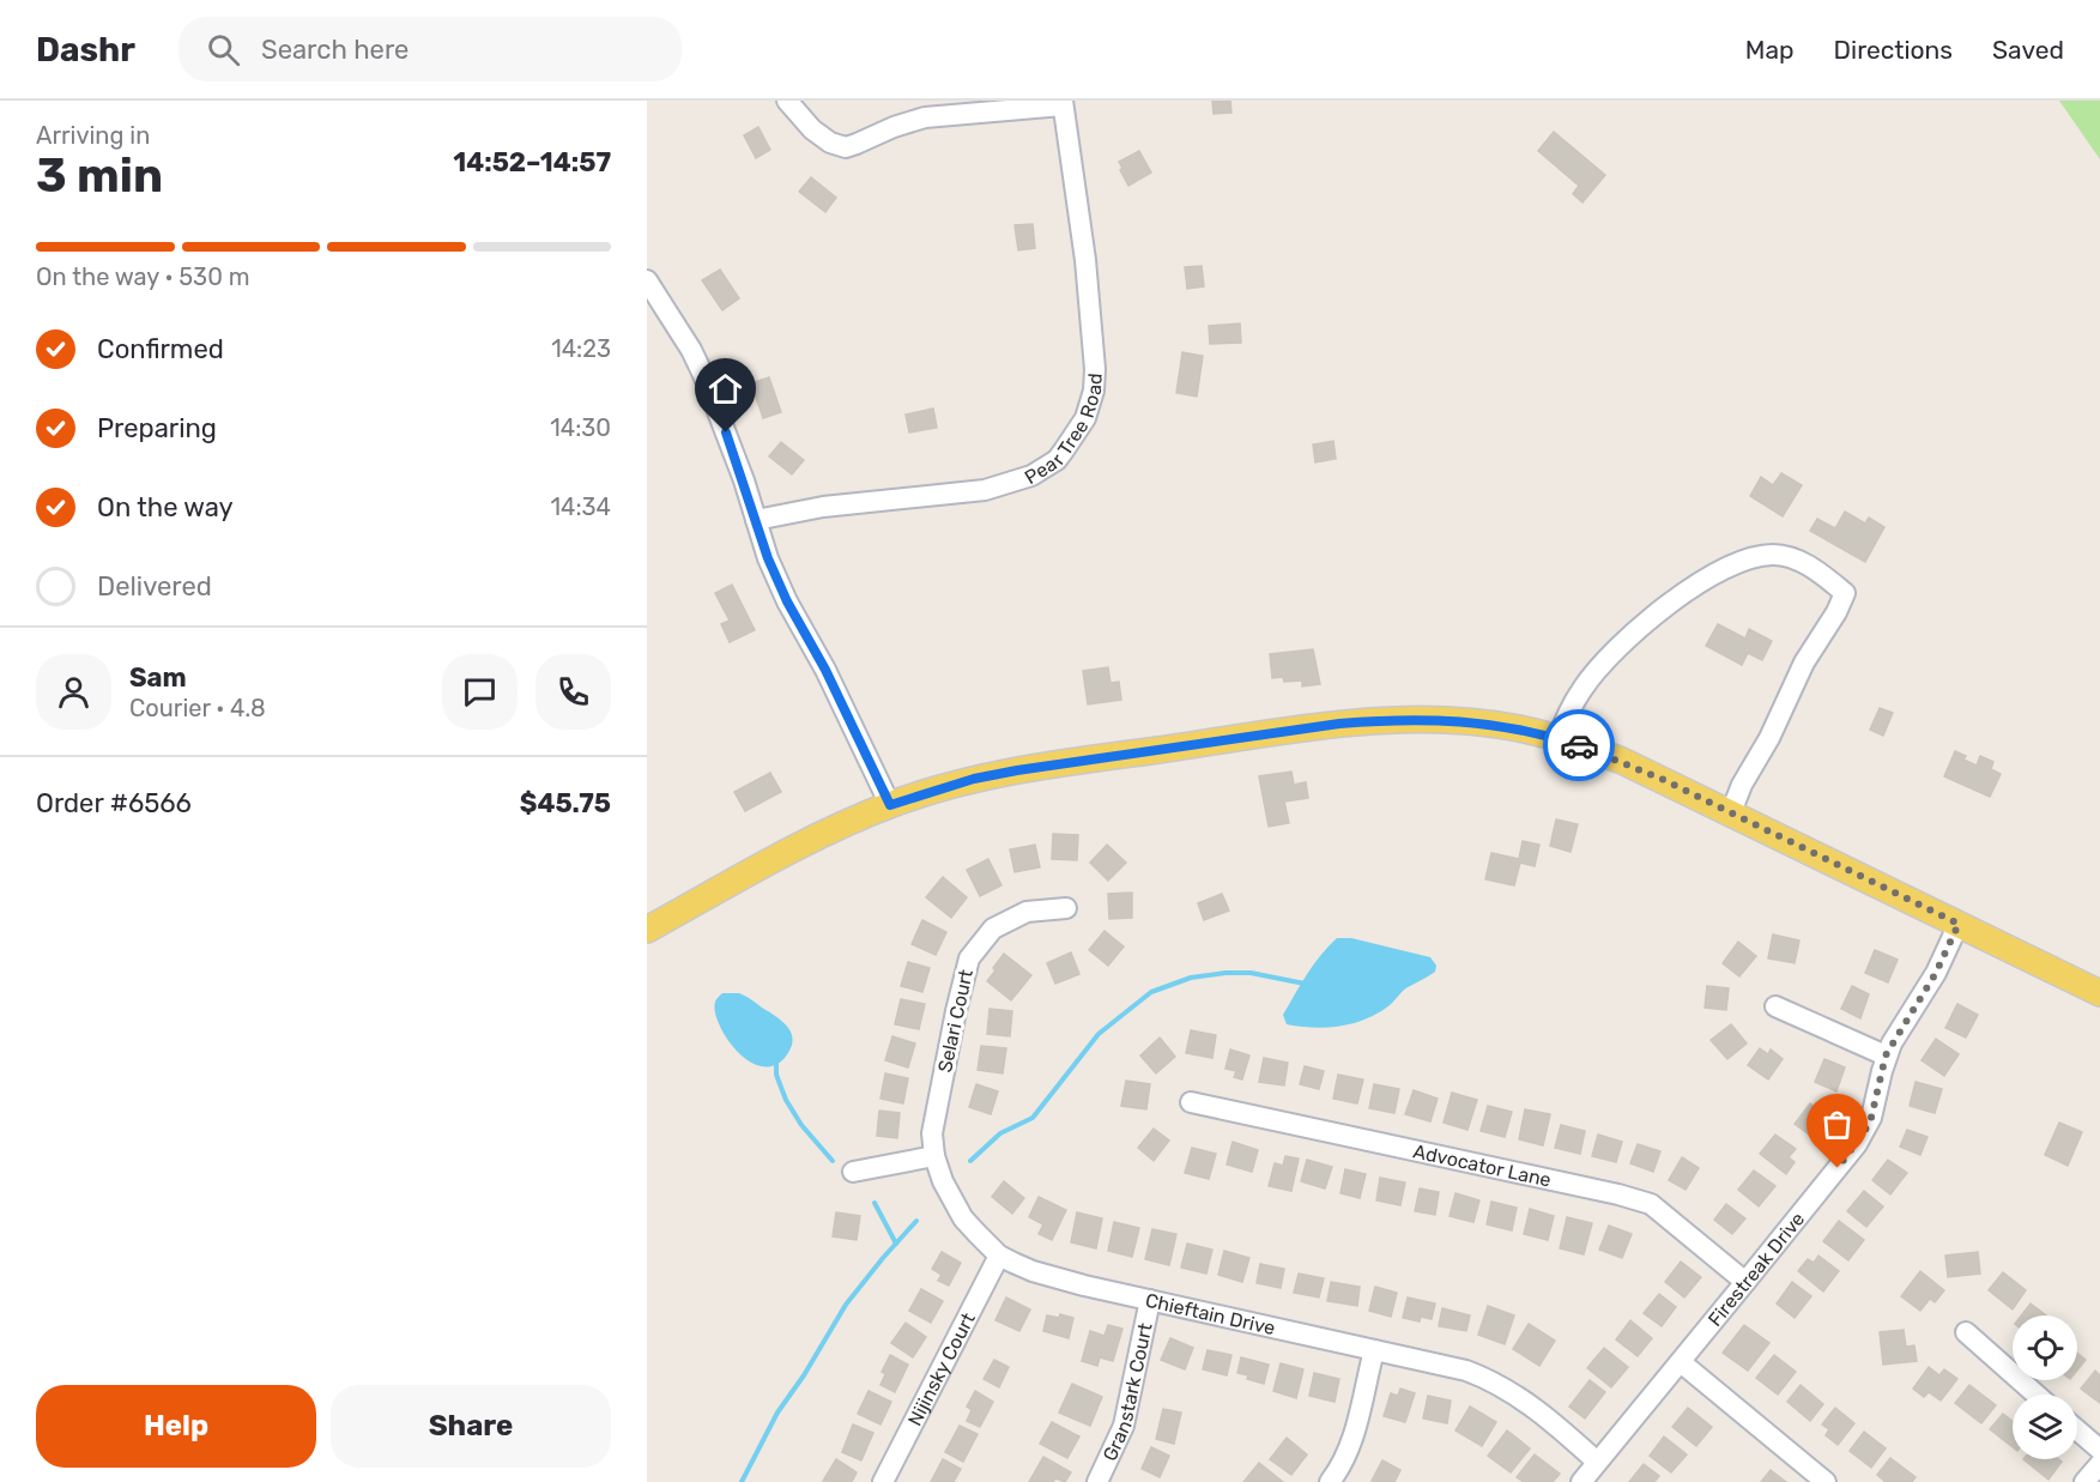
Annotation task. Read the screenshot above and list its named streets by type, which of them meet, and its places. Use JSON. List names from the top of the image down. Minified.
{"streets":{"street":["Pear Tree Road","Selari Court","Advocator Lane","Firestreak Drive","Chieftain Drive","Nijinsky Court","Granstark Court"]},"crossings":[["Selari Court","Chieftain Drive"],["Advocator Lane","Firestreak Drive"],["Firestreak Drive","Chieftain Drive"],["Chieftain Drive","Nijinsky Court"],["Chieftain Drive","Granstark Court"]],"page":{"header":"Dashr","search":"Search here","nav":["Map","Directions","Saved"],"heading":["3 min","Arriving in","14:52–14:57"],"panel":["Sam","Courier · 4.8","Order #6566","$45.75"],"bar":"On the way · 530 m","list":[["Confirmed","14:23"],["Preparing","14:30"],["On the way","14:34"],"Delivered"],"buttons":["Help","Share"]}}
